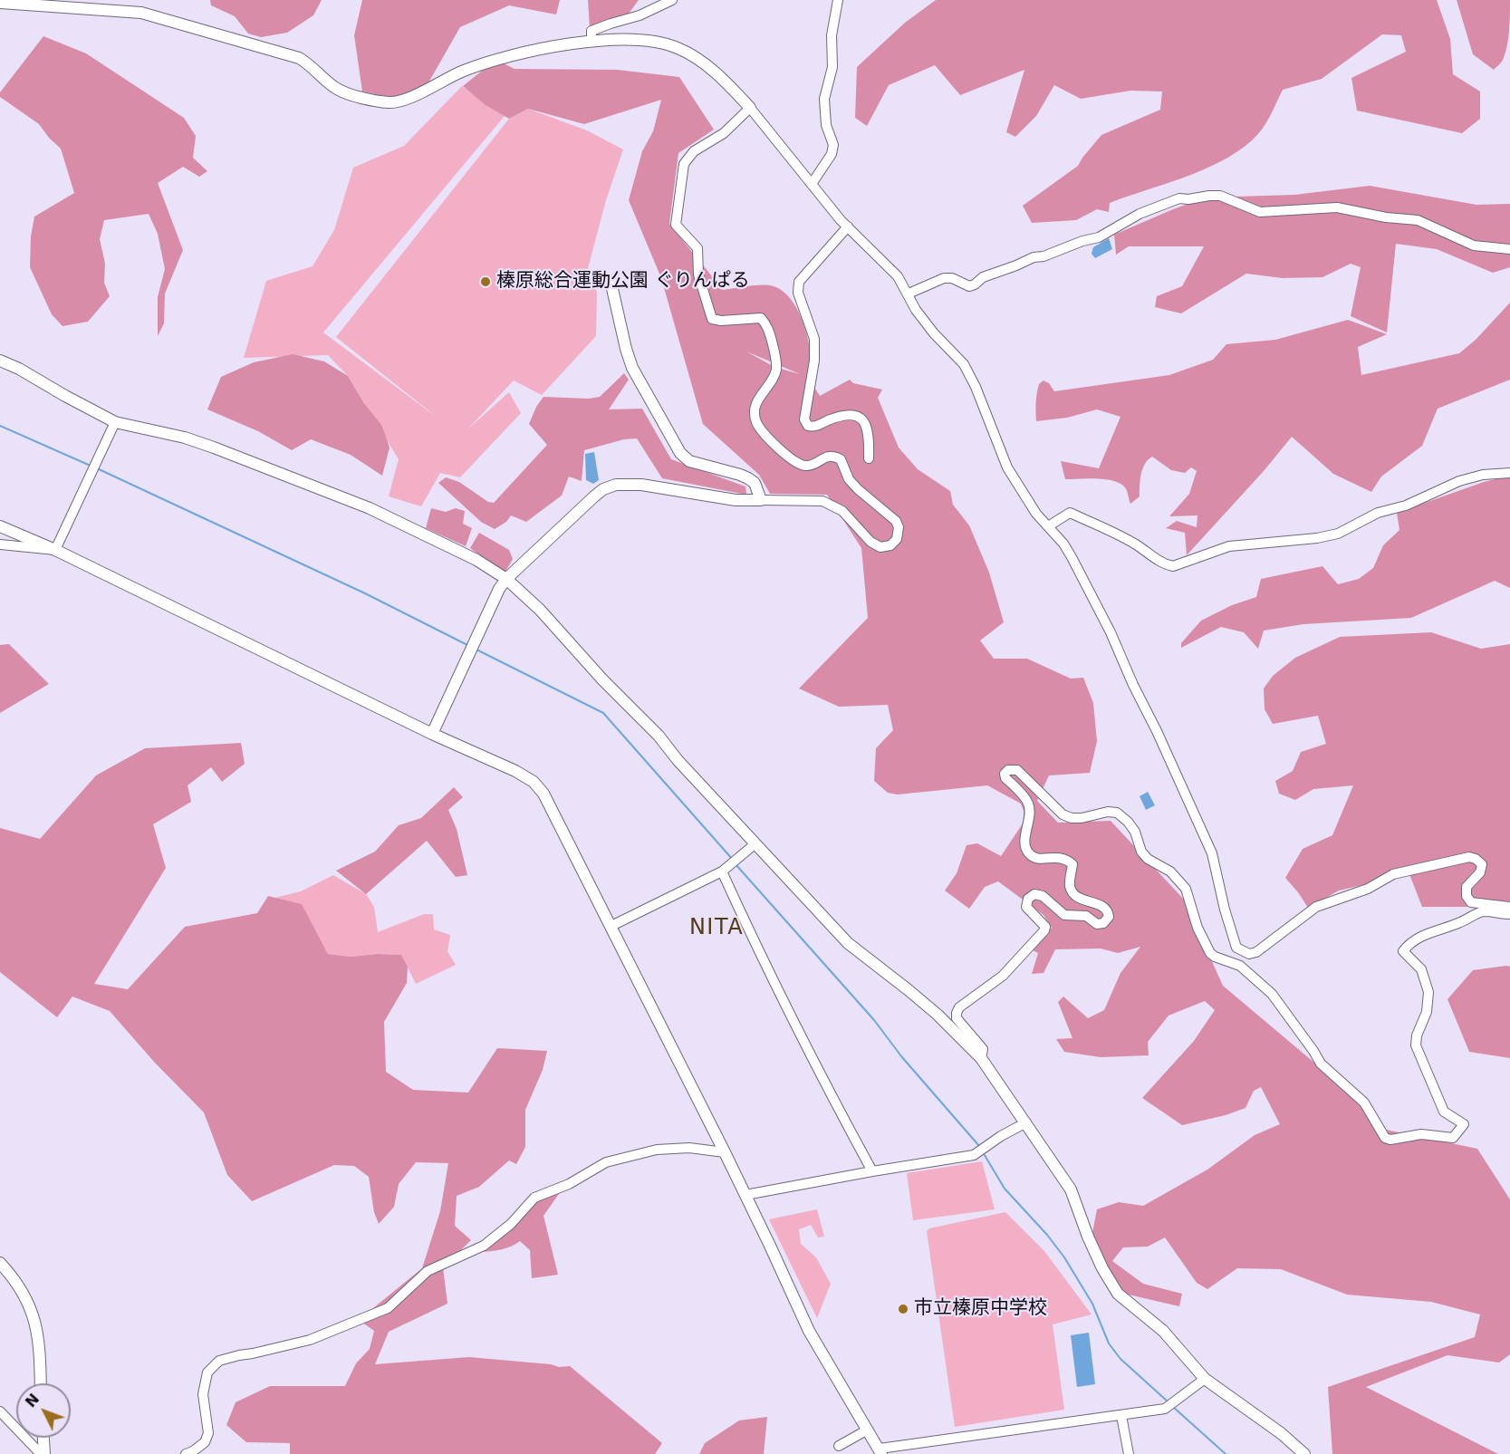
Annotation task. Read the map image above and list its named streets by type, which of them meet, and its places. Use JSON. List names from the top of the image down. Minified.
{"districts":["NITA"],"places":["榛原総合運動公園 ぐりんぱる","市立榛原中学校"],"north":"top left"}
